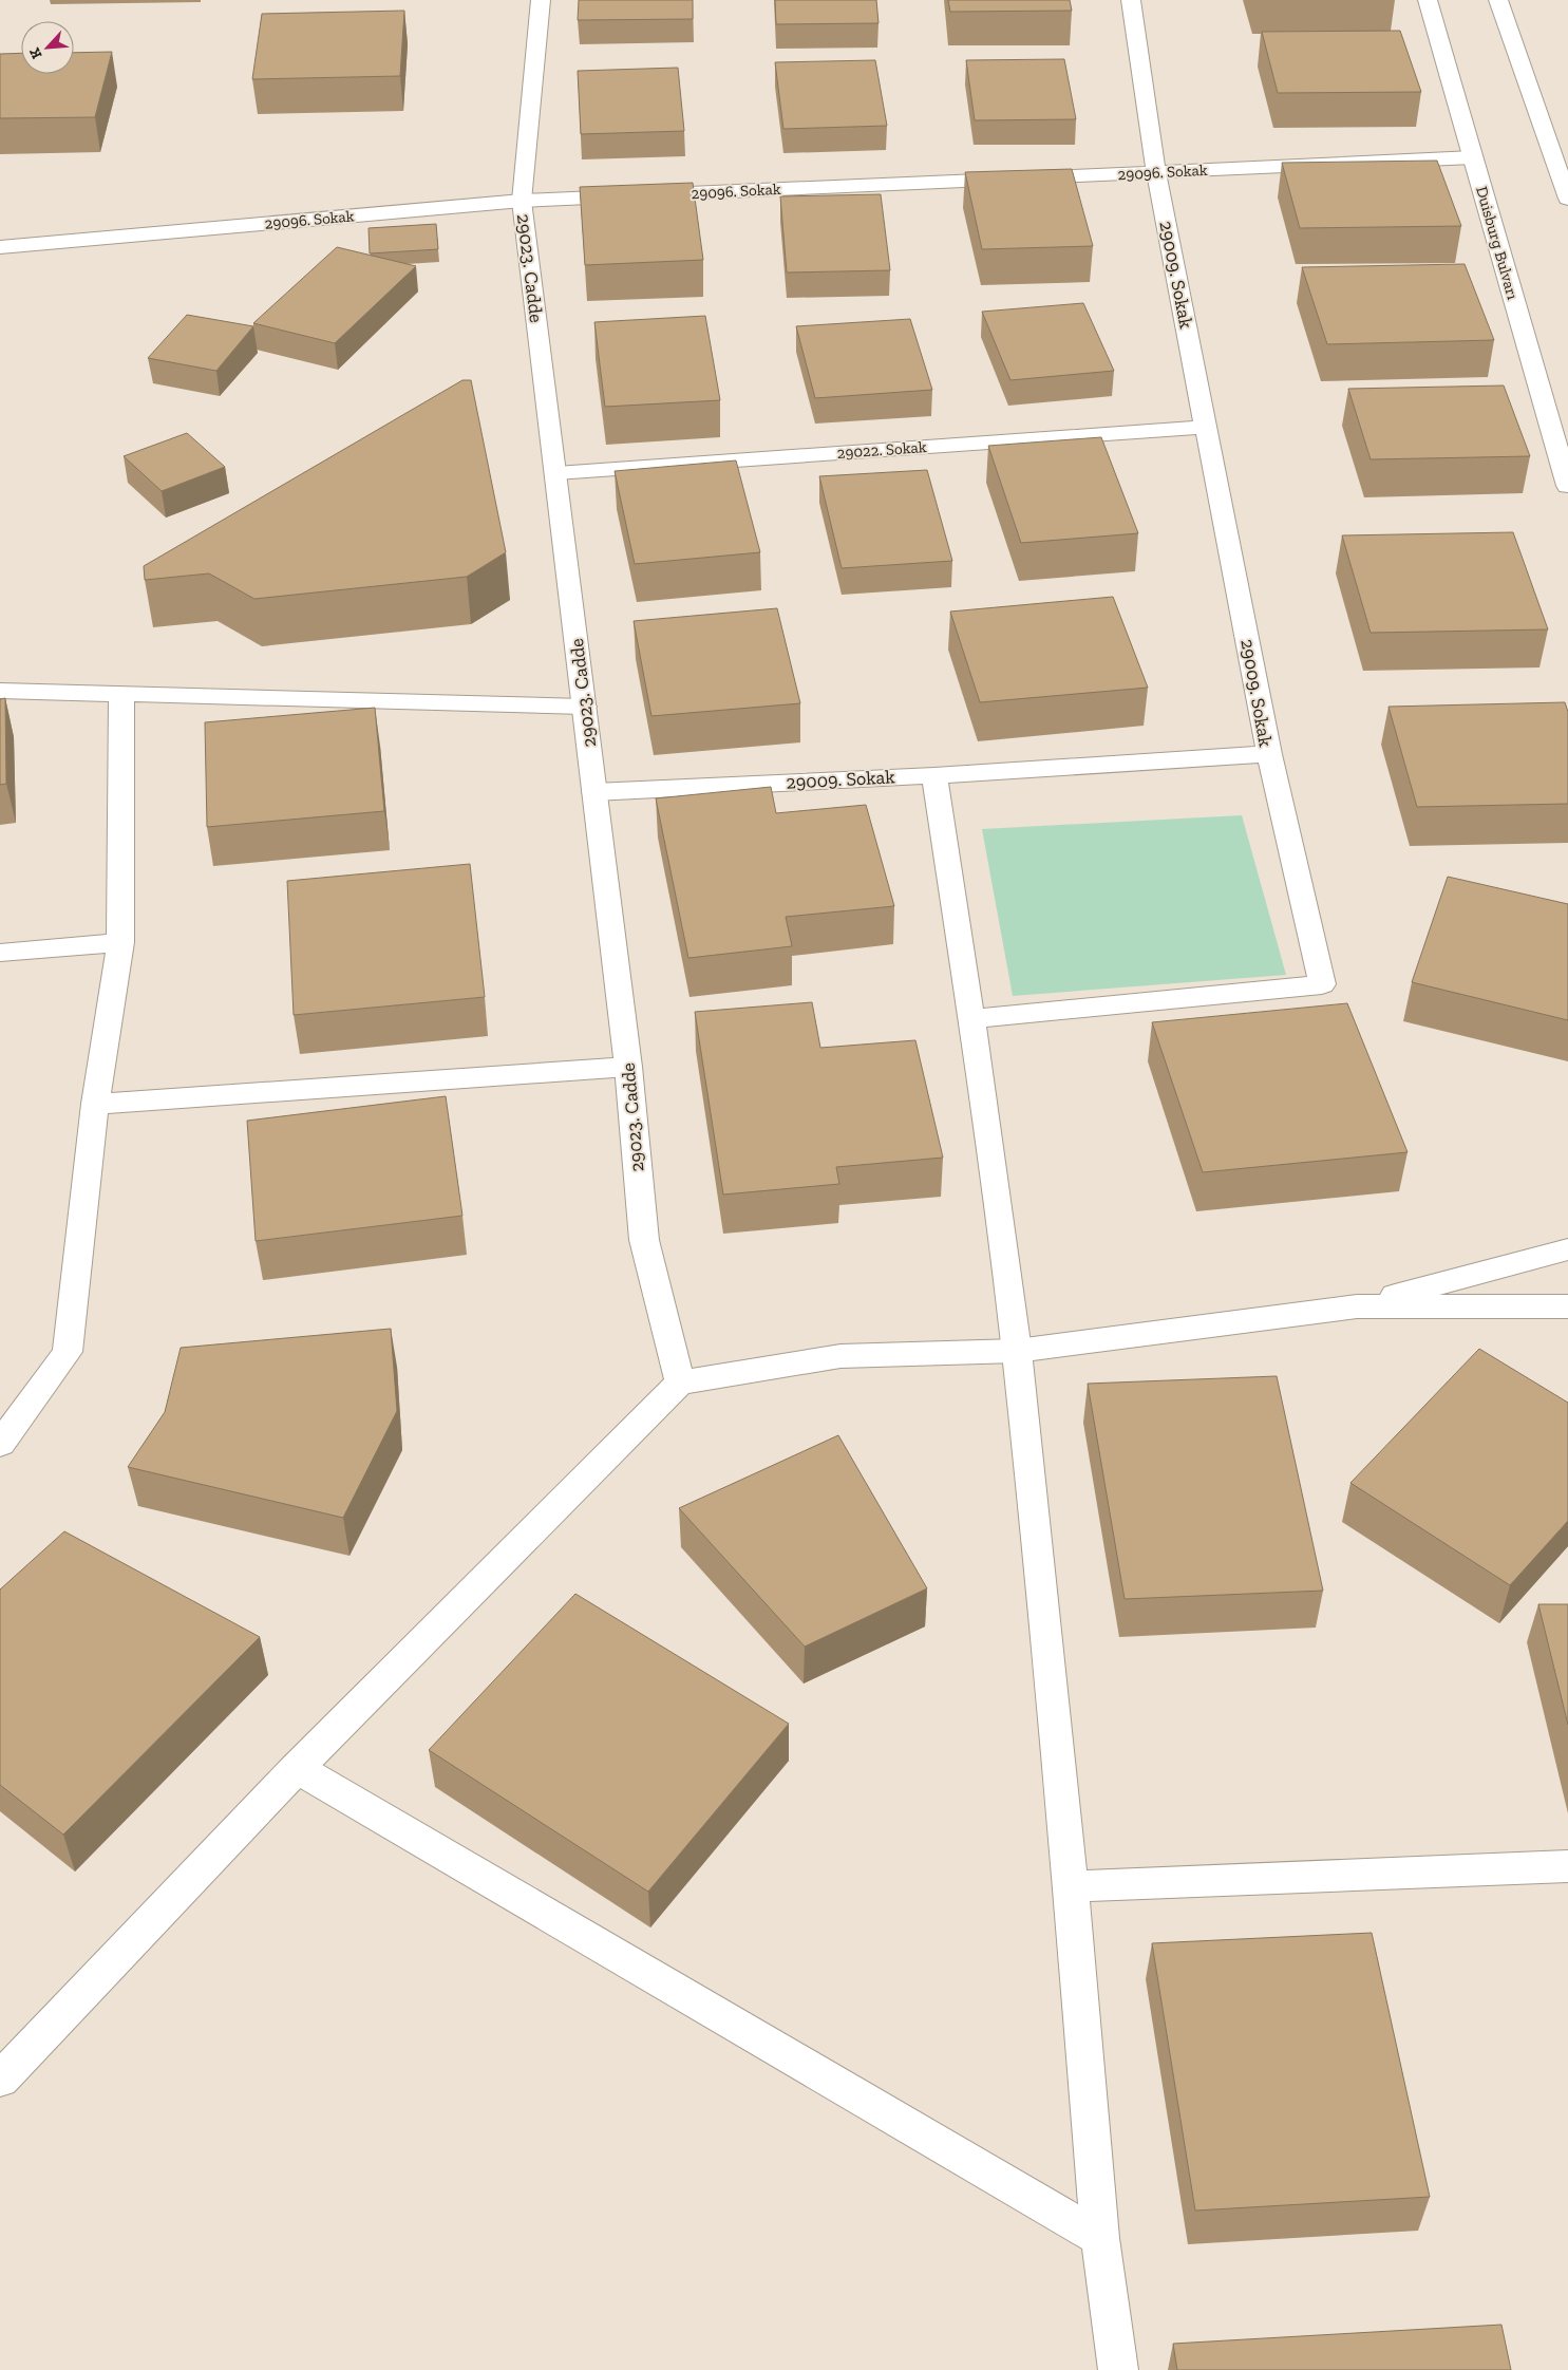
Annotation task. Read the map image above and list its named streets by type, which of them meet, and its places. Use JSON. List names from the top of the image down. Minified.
{"streets":{"street":["29096. Sokak","Duisburg Bulvarı","29023. Cadde","29009. Sokak","29022. Sokak"]},"crossings":[["29096. Sokak","Duisburg Bulvarı"],["29096. Sokak","29023. Cadde"],["29096. Sokak","29009. Sokak"],["29023. Cadde","29009. Sokak"],["29023. Cadde","29022. Sokak"],["29009. Sokak","29022. Sokak"]],"north":"bottom left"}
